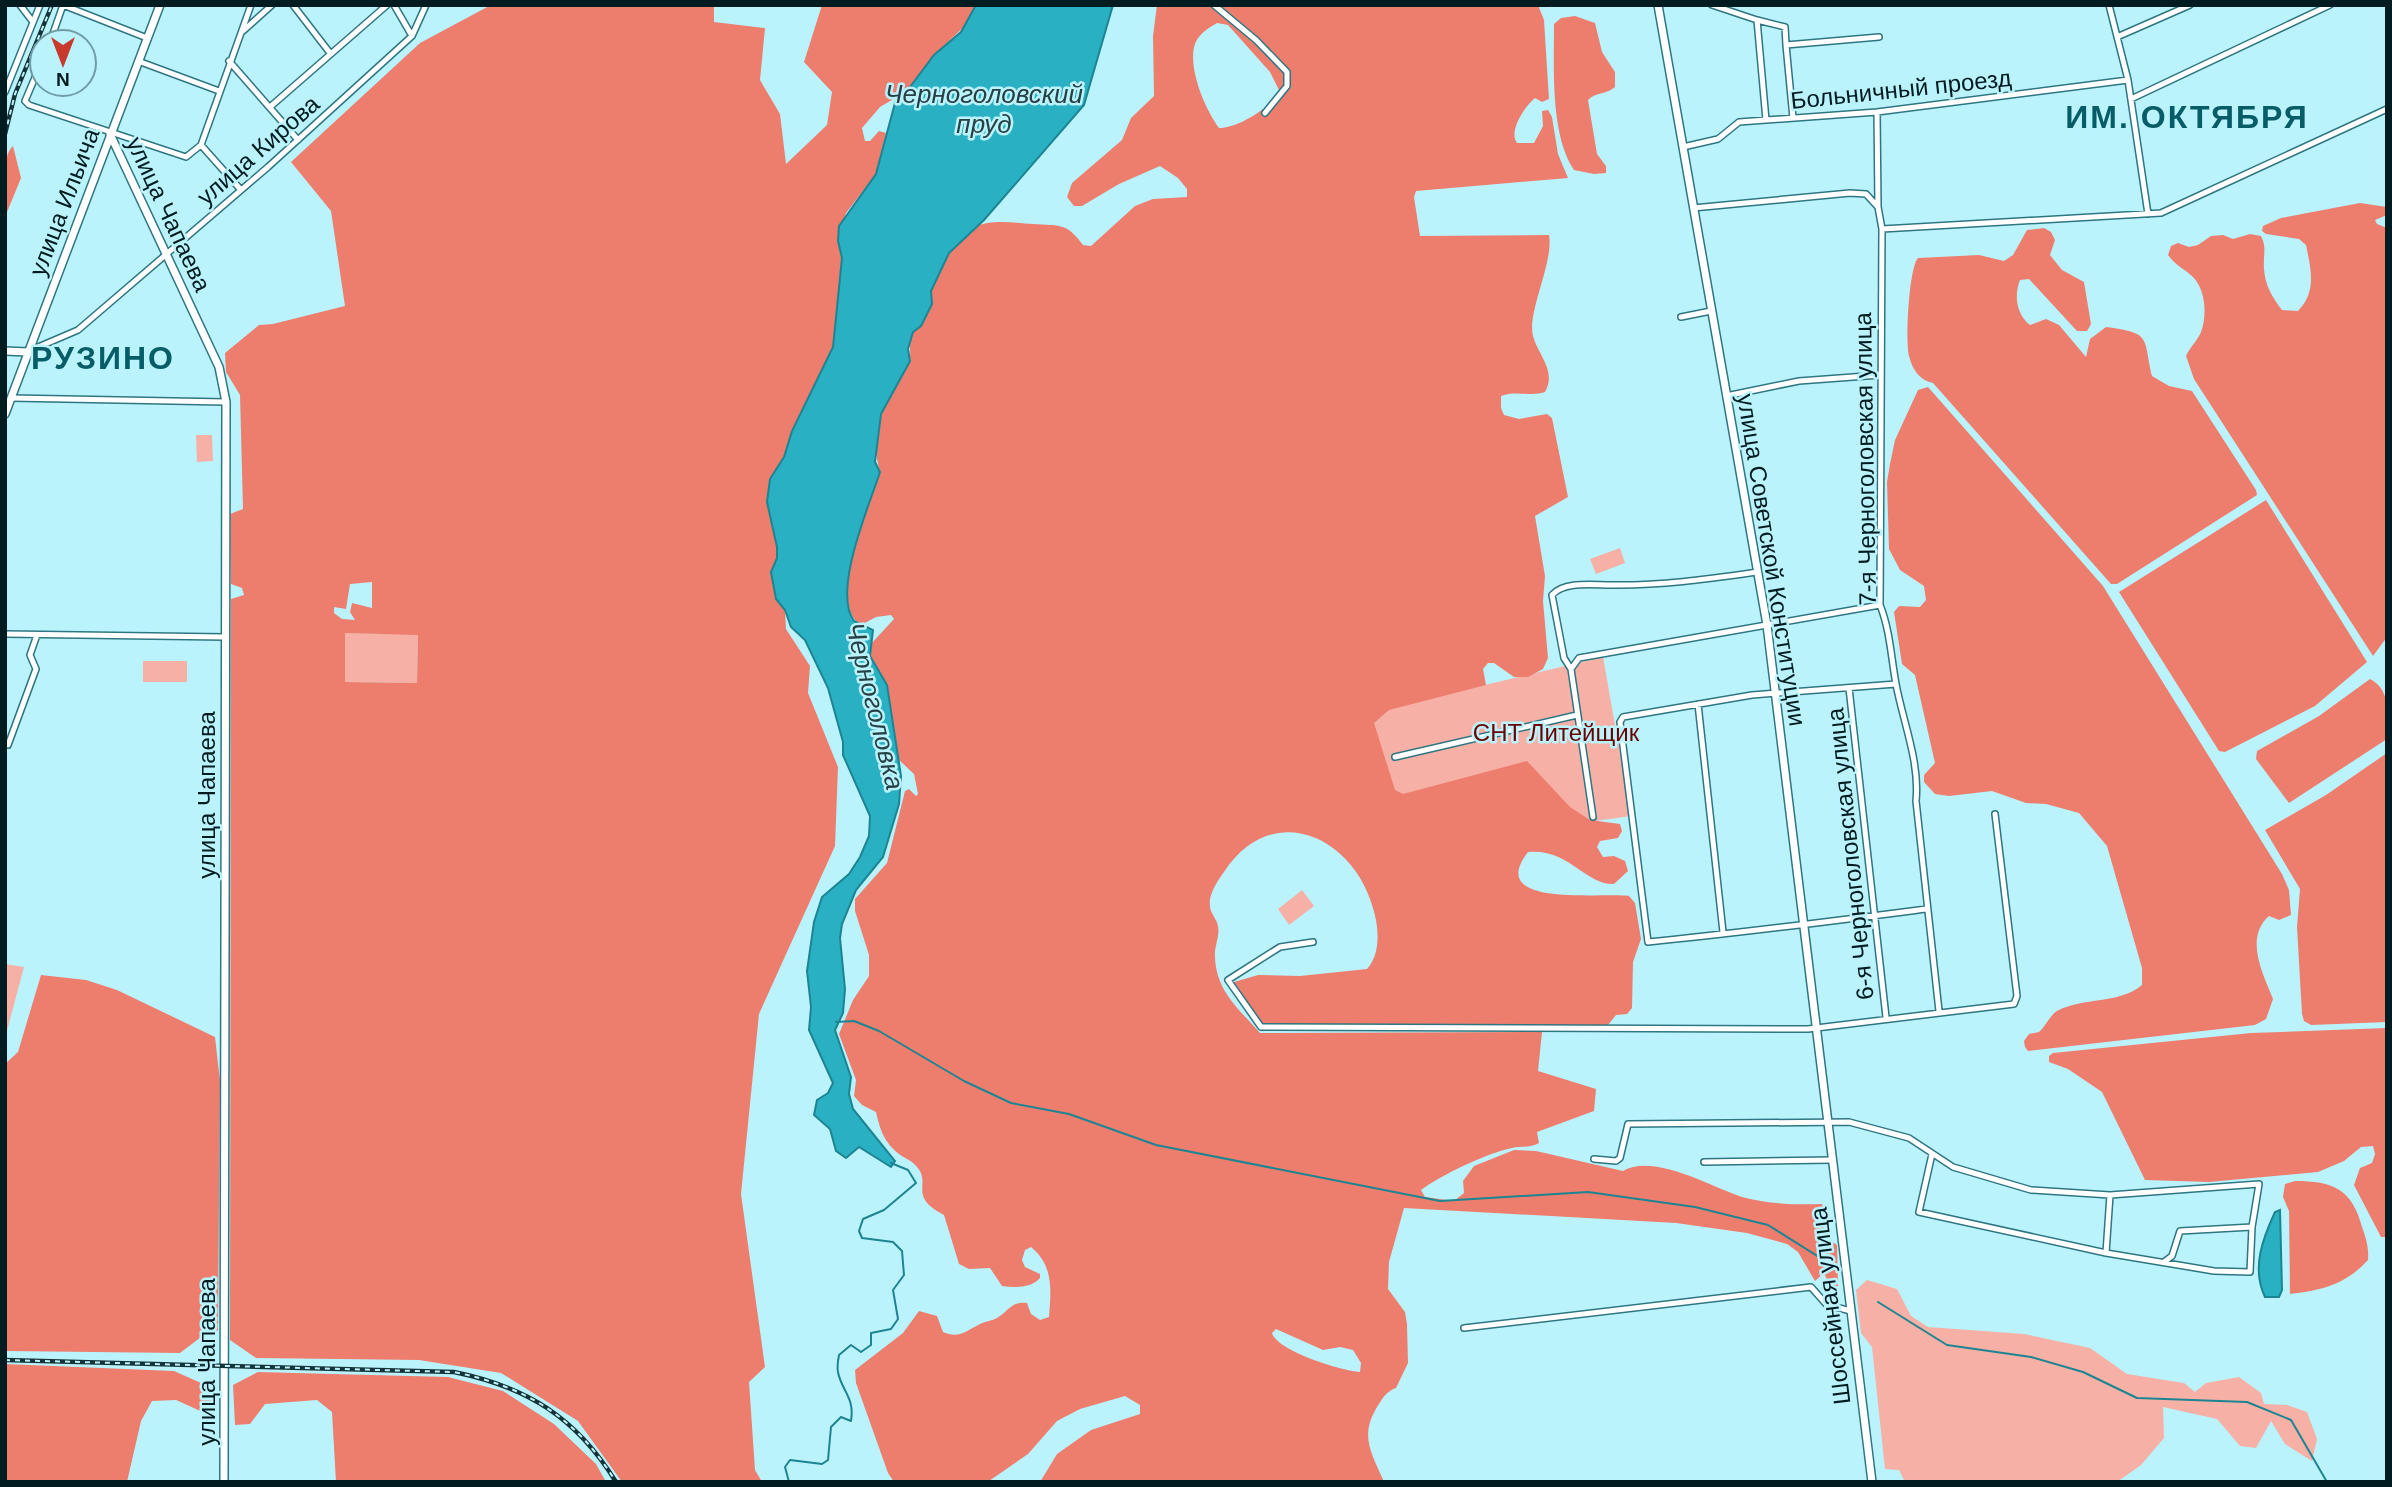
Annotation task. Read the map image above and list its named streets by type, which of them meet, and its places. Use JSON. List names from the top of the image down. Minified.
{"streets":{"street":["Больничный проезд","улица Кирова","улица Ильича","улица Чапаева","7-я Черноголовская улица","улица Советской Конституции","6-я Черноголовская улица","Шоссейная улица"]},"crossings":[["Больничный проезд","7-я Черноголовская улица"],["Больничный проезд","улица Советской Конституции"],["улица Кирова","улица Ильича"],["улица Кирова","улица Чапаева"],["улица Ильича","улица Чапаева"],["улица Советской Конституции","Шоссейная улица"]],"districts":["ИМ. ОКТЯБРЯ","РУЗИНО"],"water":["Черноголовский пруд","Черноголовка"],"parks":["СНТ Литейщик"],"north":"bottom"}
